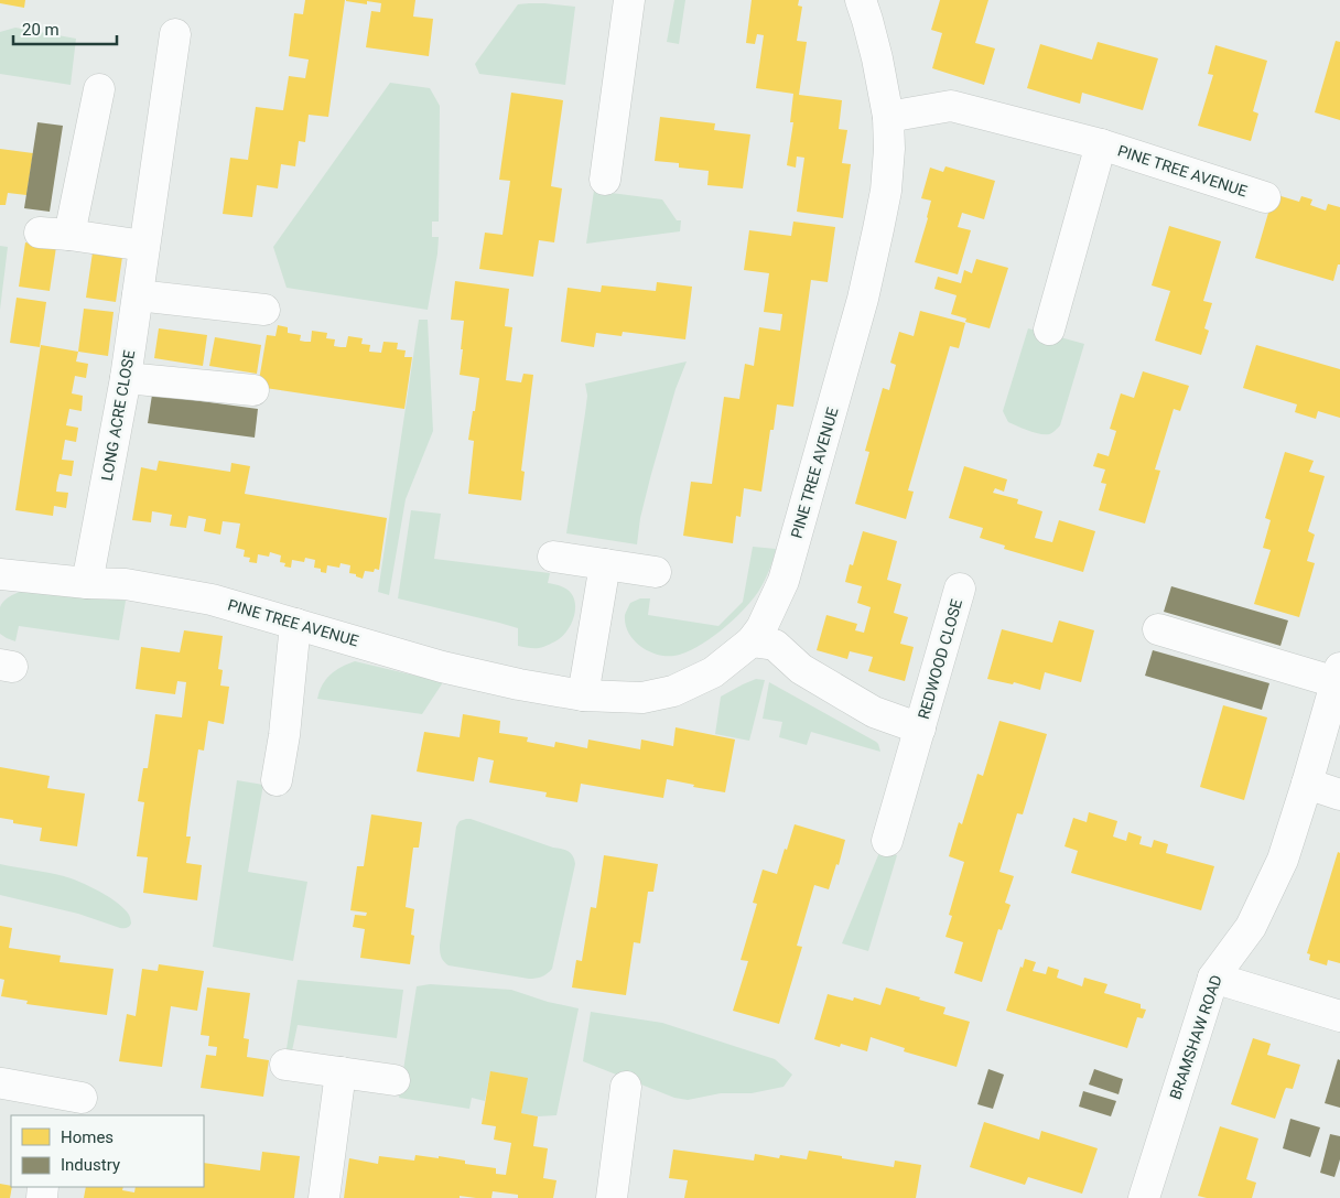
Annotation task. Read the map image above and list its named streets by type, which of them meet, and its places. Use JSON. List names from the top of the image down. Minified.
{"streets":{"street":["PINE TREE AVENUE","LONG ACRE CLOSE","REDWOOD CLOSE","BRAMSHAW ROAD"]},"crossings":[["PINE TREE AVENUE","LONG ACRE CLOSE"],["PINE TREE AVENUE","REDWOOD CLOSE"]],"legend":["Homes","Industry"],"scale_bar":"20 m"}
